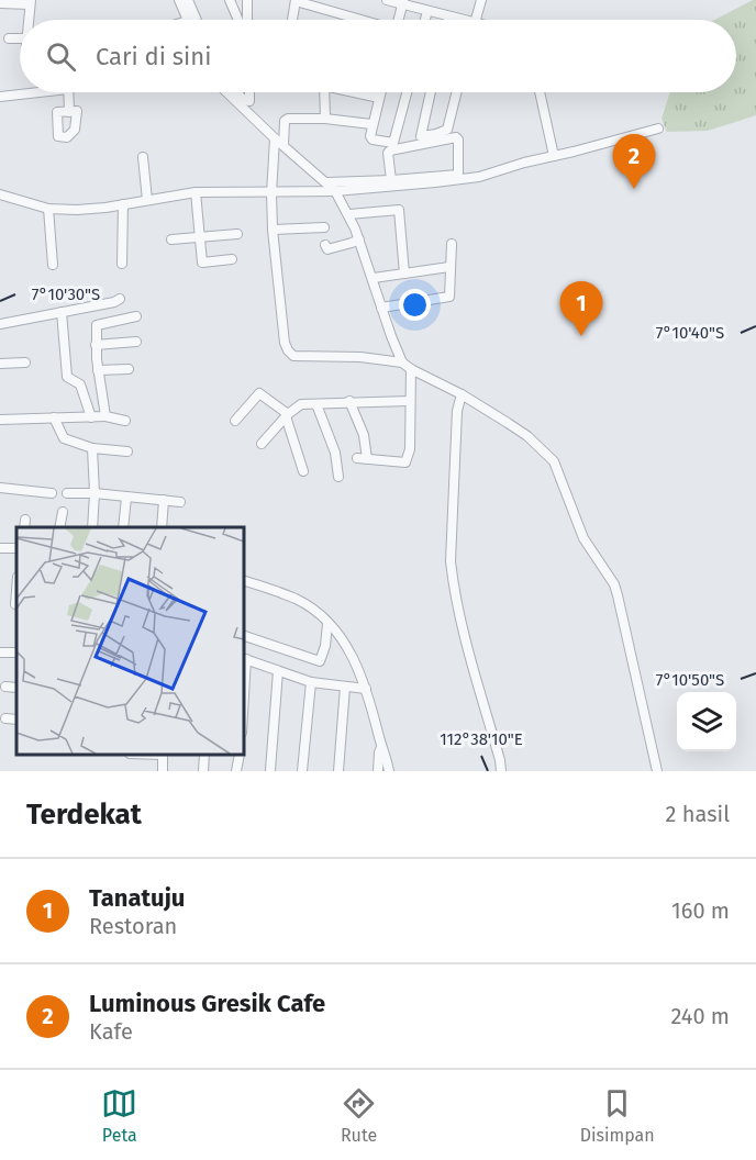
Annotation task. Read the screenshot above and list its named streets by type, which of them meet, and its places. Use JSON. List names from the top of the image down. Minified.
{"page":{"search":"Cari di sini","pins":["2","1"],"heading":["Terdekat","2 hasil"],"list":[{"mark":"1","name":"Tanatuju","note":"Restoran","value":"160 m"},{"mark":"2","name":"Luminous Gresik Cafe","note":"Kafe","value":"240 m"}],"nav":["Peta","Rute","Disimpan"]},"coordinates":["7°10'30\"S","7°10'40\"S","7°10'50\"S","112°38'10\"E"]}
